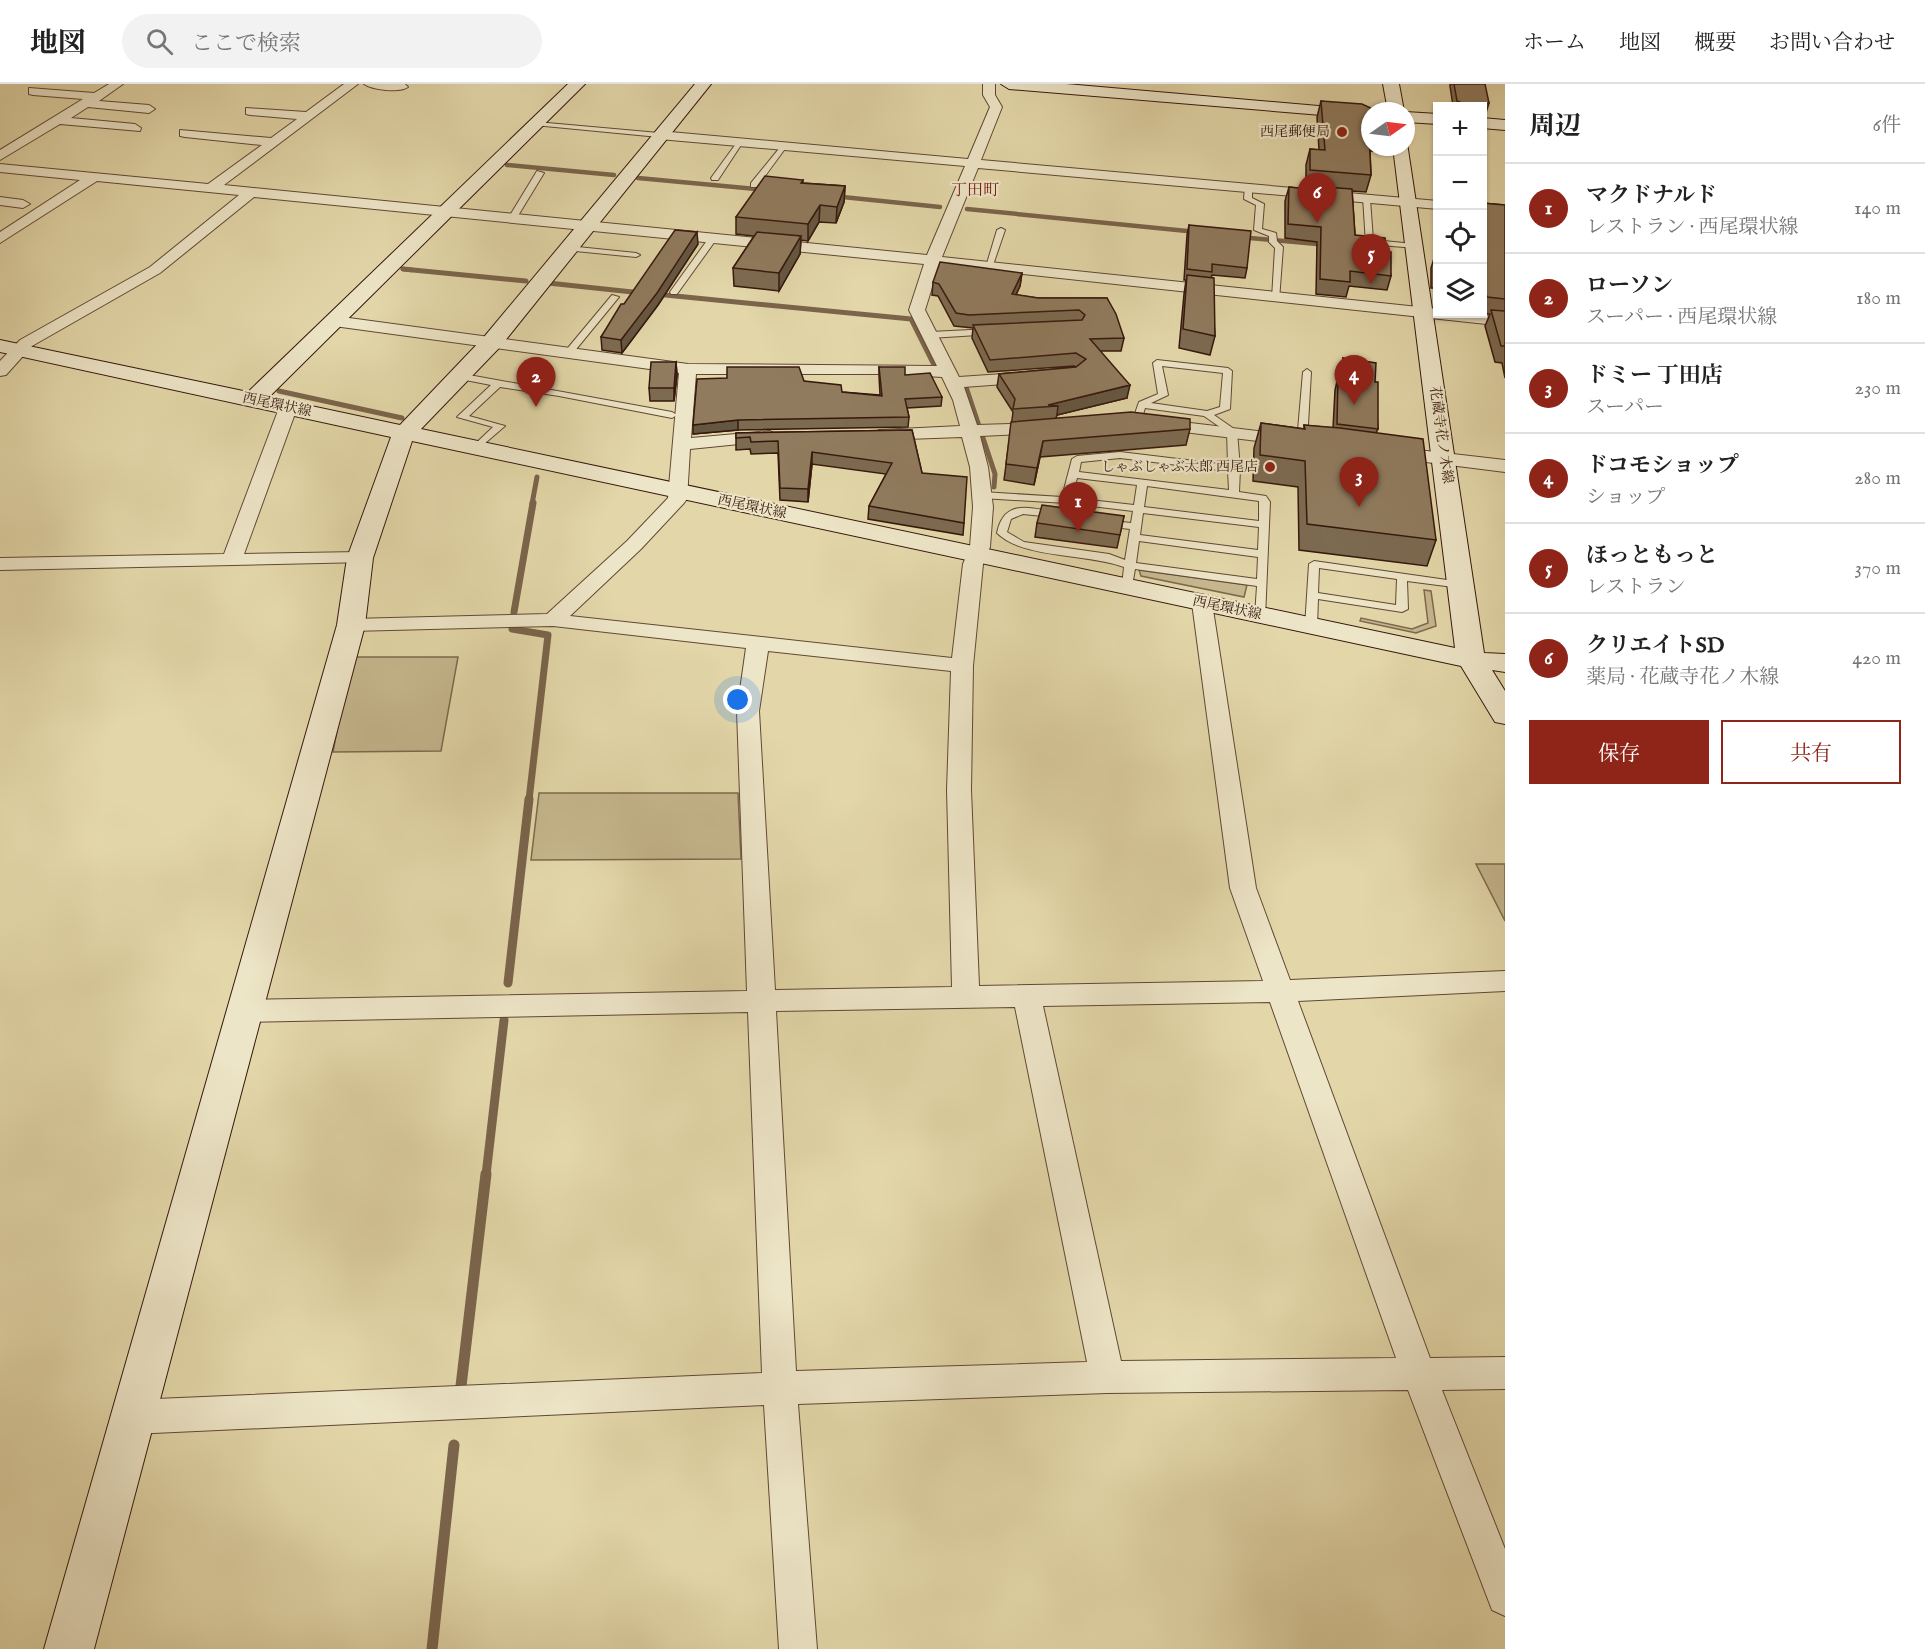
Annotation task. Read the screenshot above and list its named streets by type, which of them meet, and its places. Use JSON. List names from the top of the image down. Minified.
{"streets":{"street":["西尾環状線","花蔵寺花ノ木線"]},"crossings":[["西尾環状線","花蔵寺花ノ木線"]],"districts":["丁田町"],"places":["西尾郵便局","しゃぶしゃぶ太郎 西尾店"],"north":"right","page":{"header":"地図","search":"ここで検索","nav":["ホーム","地図","概要","お問い合わせ"],"heading":["周辺","6件"],"map_buttons":["+","−"],"list":[{"mark":"1","name":"マクドナルド","note":"レストラン · 西尾環状線","value":"140 m"},{"mark":"2","name":"ローソン","note":"スーパー · 西尾環状線","value":"180 m"},{"mark":"3","name":"ドミー 丁田店","note":"スーパー","value":"230 m"},{"mark":"4","name":"ドコモショップ","note":"ショップ","value":"280 m"},{"mark":"5","name":"ほっともっと","note":"レストラン","value":"370 m"},{"mark":"6","name":"クリエイトSD","note":"薬局 · 花蔵寺花ノ木線","value":"420 m"}],"pins":["6","5","4","2","3","1"],"buttons":["保存","共有"]}}
